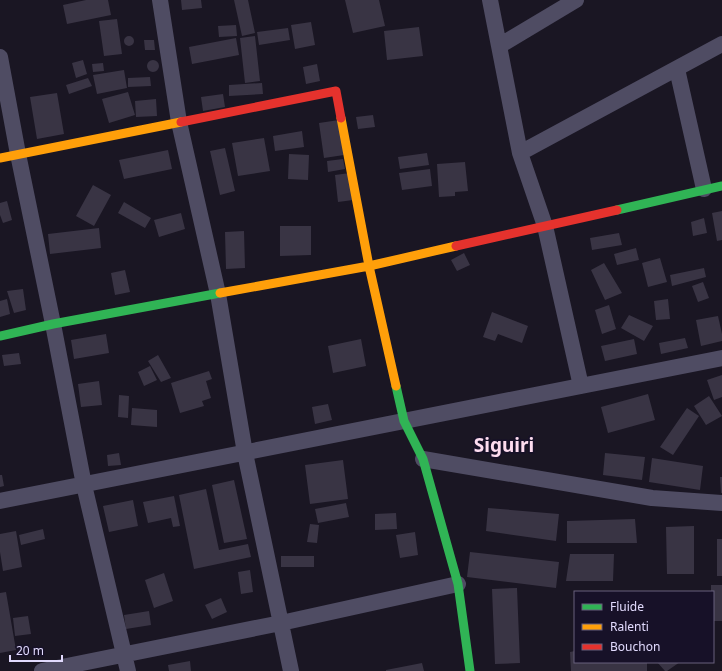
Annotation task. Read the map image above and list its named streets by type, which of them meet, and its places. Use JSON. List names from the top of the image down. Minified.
{"districts":["Siguiri"],"legend":["Fluide","Ralenti","Bouchon"],"scale_bar":"20 m"}
